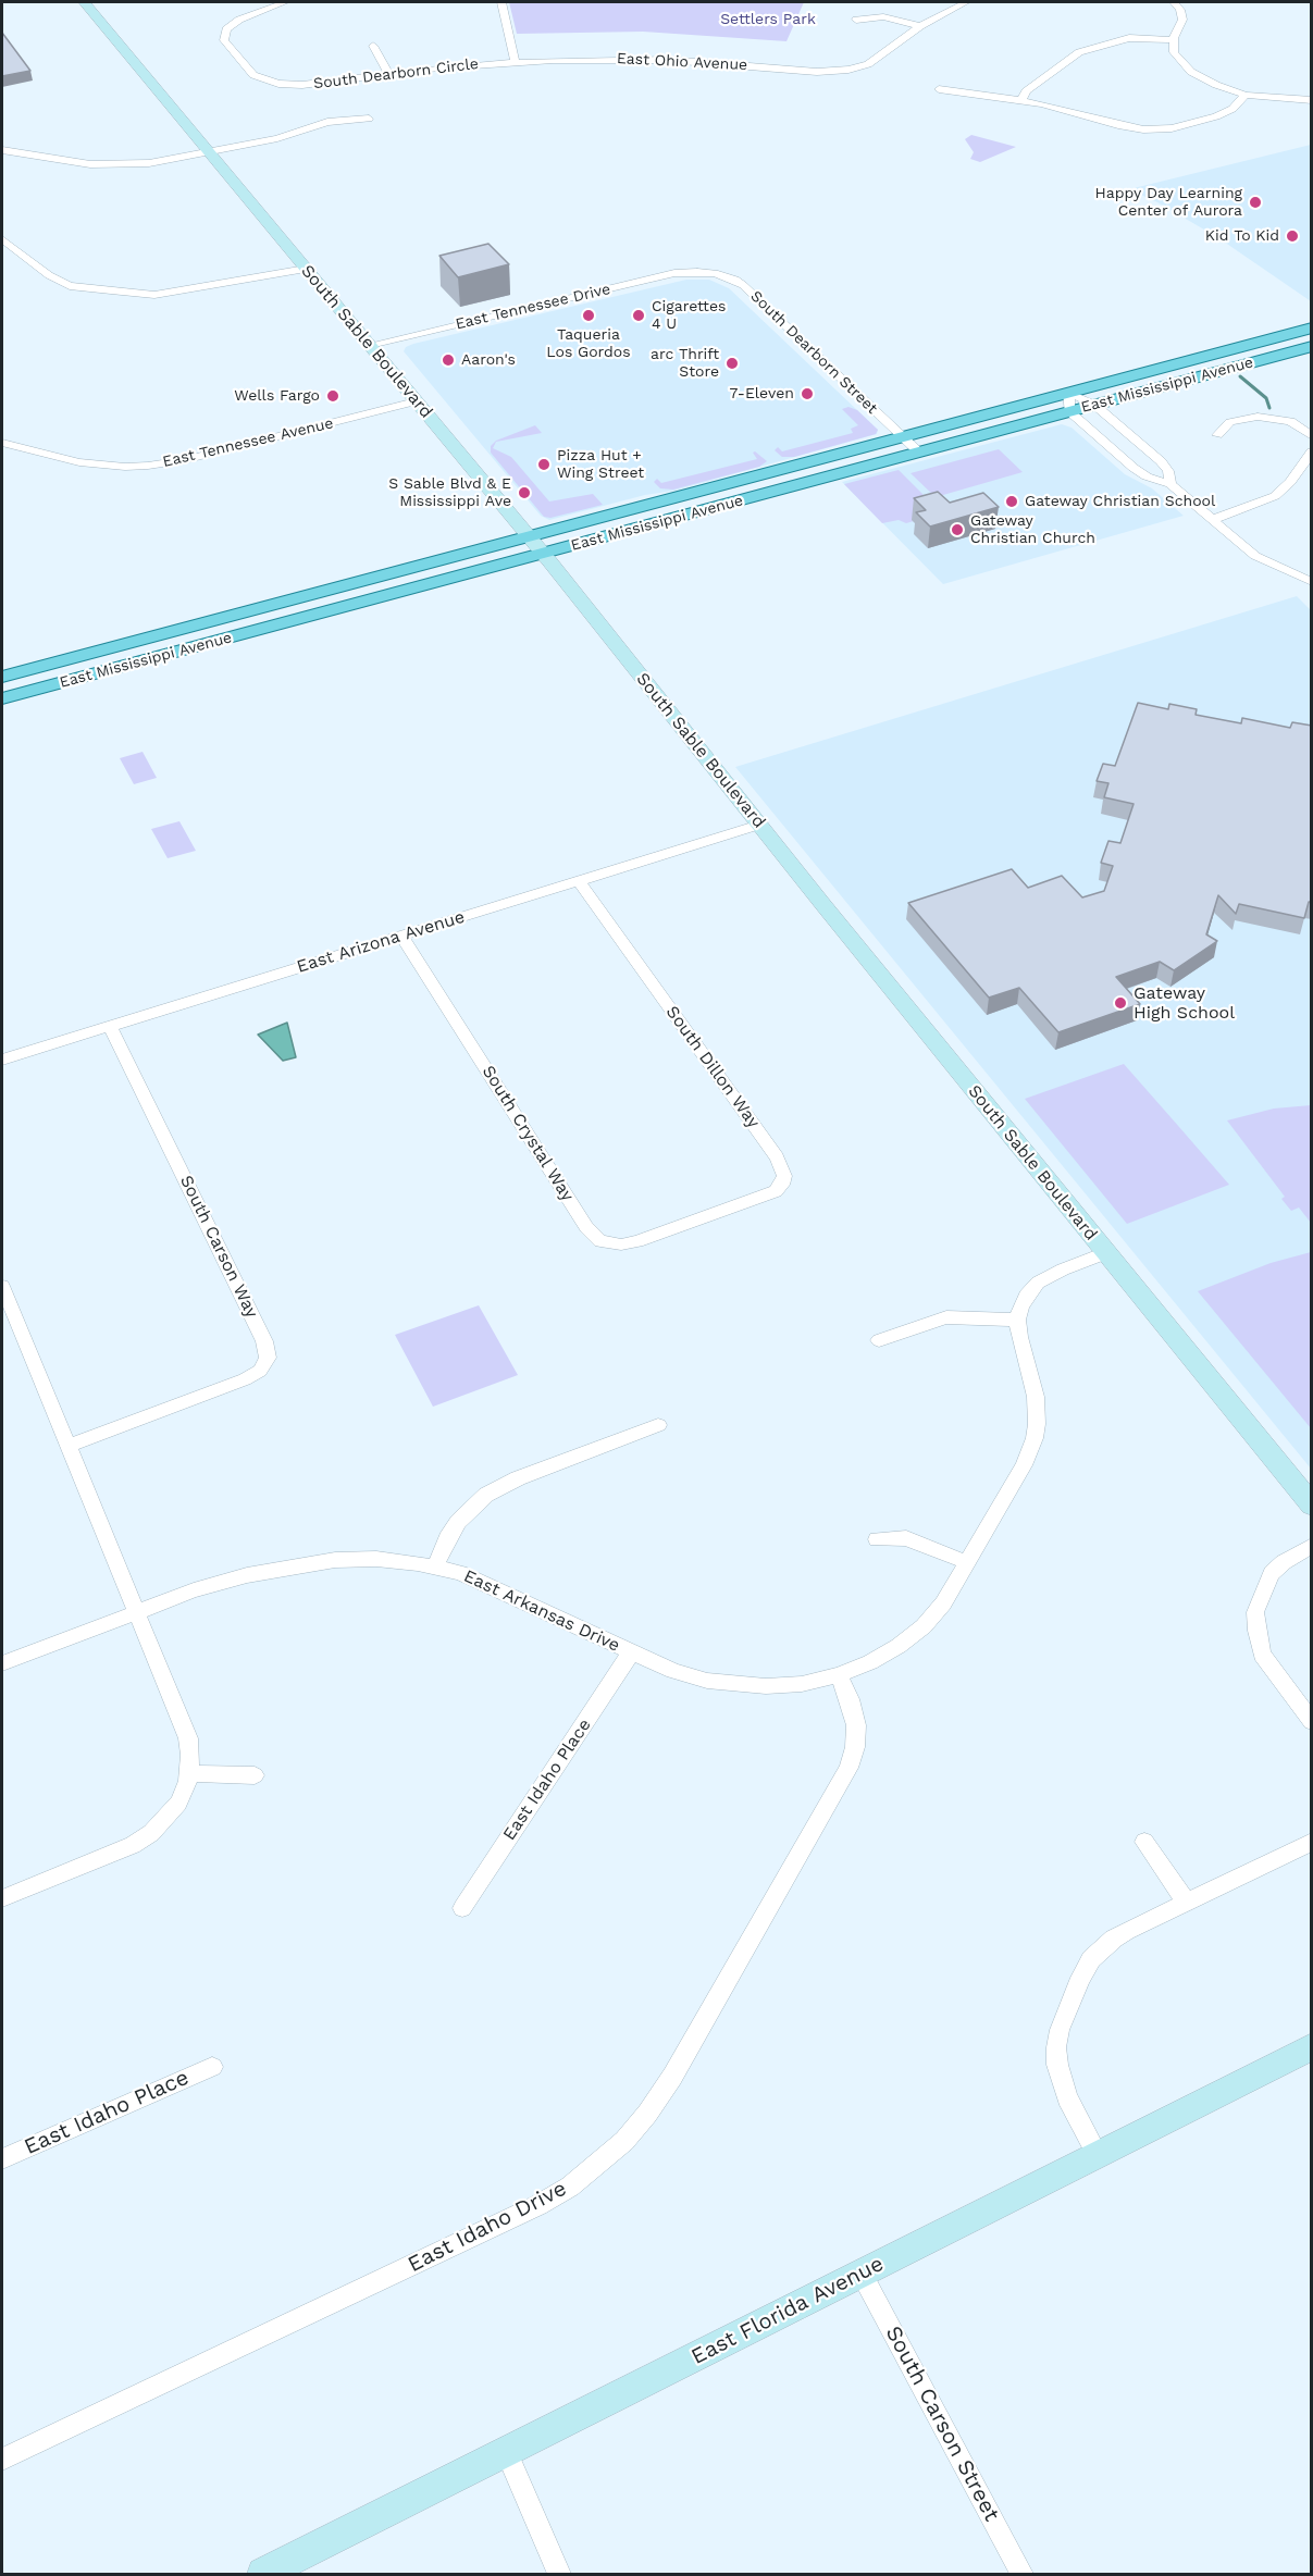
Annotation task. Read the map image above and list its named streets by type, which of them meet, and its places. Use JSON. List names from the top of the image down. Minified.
{"streets":{"main road":["East Mississippi Avenue"],"street":["East Ohio Avenue","South Dearborn Circle","East Tennessee Drive","South Sable Boulevard","South Dearborn Street","East Tennessee Avenue","East Arizona Avenue","South Dillon Way","South Crystal Way","South Carson Way","East Arkansas Drive","East Idaho Place","East Idaho Drive","East Florida Avenue","South Carson Street"]},"crossings":[["East Ohio Avenue","South Dearborn Circle"],["East Tennessee Drive","South Sable Boulevard"],["East Tennessee Drive","South Dearborn Street"],["South Sable Boulevard","East Mississippi Avenue"],["South Sable Boulevard","East Tennessee Avenue"],["South Sable Boulevard","East Arizona Avenue"],["South Dearborn Street","East Mississippi Avenue"],["East Arizona Avenue","South Dillon Way"],["East Arizona Avenue","South Crystal Way"],["East Arizona Avenue","South Carson Way"],["South Dillon Way","South Crystal Way"],["East Arkansas Drive","East Idaho Place"],["East Arkansas Drive","East Idaho Drive"],["East Florida Avenue","South Carson Street"]],"parks":["Settlers Park"],"places":["Happy Day Learning Center of Aurora","Kid To Kid","Taqueria Los Gordos","Cigarettes 4 U","Aaron's","arc Thrift Store","7-Eleven","Wells Fargo","Pizza Hut + Wing Street","S Sable Blvd & E Mississippi Ave","Gateway Christian School","Gateway Christian Church","Gateway High School"]}
